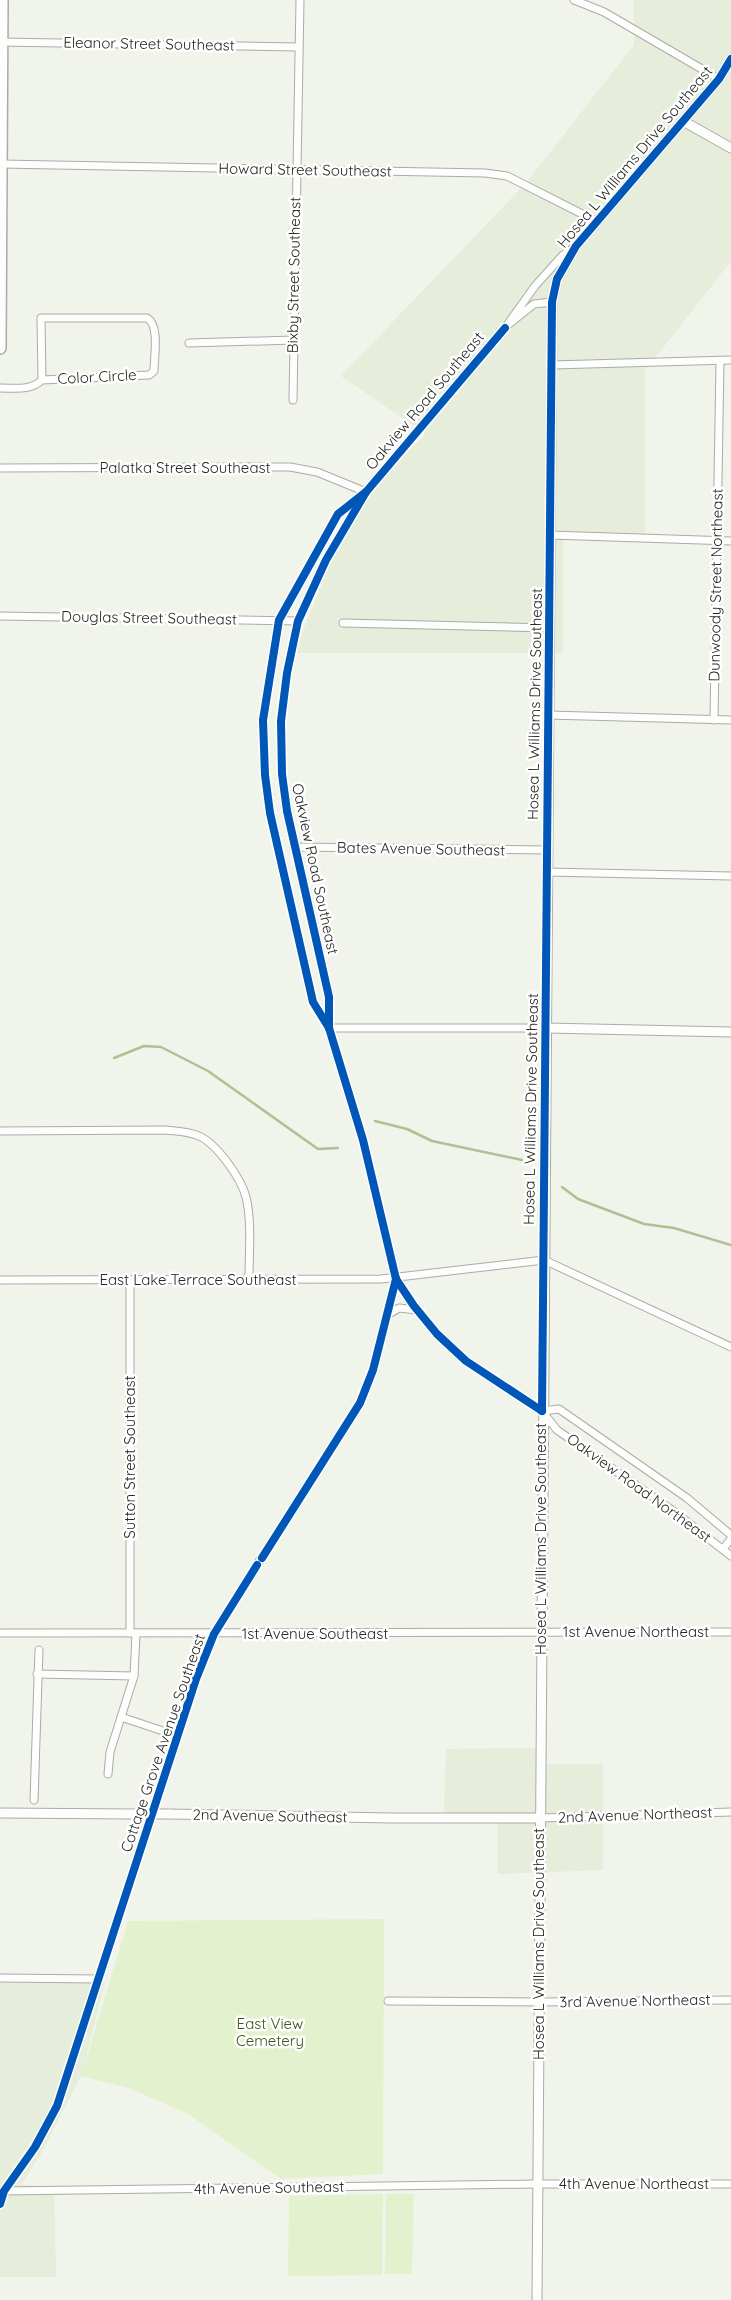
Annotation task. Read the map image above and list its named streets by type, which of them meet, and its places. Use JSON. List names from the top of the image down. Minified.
{"streets":{"street":["Eleanor Street Southeast","Hosea L Williams Drive Southeast","Howard Street Southeast","Bixby Street Southeast","Color Circle","Oakview Road Southeast","Palatka Street Southeast","Dunwoody Street Northeast","Douglas Street Southeast","Bates Avenue Southeast","East Lake Terrace Southeast","Sutton Street Southeast","Oakview Road Northeast","1st Avenue Northeast","1st Avenue Southeast","Cottage Grove Avenue Southeast","2nd Avenue Northeast","2nd Avenue Southeast","3rd Avenue Northeast","4th Avenue Northeast","4th Avenue Southeast"]},"crossings":[["Eleanor Street Southeast","Bixby Street Southeast"],["Hosea L Williams Drive Southeast","Howard Street Southeast"],["Hosea L Williams Drive Southeast","Oakview Road Southeast"],["Hosea L Williams Drive Southeast","Bates Avenue Southeast"],["Hosea L Williams Drive Southeast","East Lake Terrace Southeast"],["Hosea L Williams Drive Southeast","Oakview Road Northeast"],["Hosea L Williams Drive Southeast","1st Avenue Northeast"],["Hosea L Williams Drive Southeast","1st Avenue Southeast"],["Hosea L Williams Drive Southeast","2nd Avenue Northeast"],["Hosea L Williams Drive Southeast","2nd Avenue Southeast"],["Hosea L Williams Drive Southeast","3rd Avenue Northeast"],["Hosea L Williams Drive Southeast","4th Avenue Northeast"],["Hosea L Williams Drive Southeast","4th Avenue Southeast"],["Howard Street Southeast","Bixby Street Southeast"],["Oakview Road Southeast","Palatka Street Southeast"],["Oakview Road Southeast","Douglas Street Southeast"],["Oakview Road Southeast","Bates Avenue Southeast"],["Oakview Road Southeast","East Lake Terrace Southeast"],["Oakview Road Southeast","Oakview Road Northeast"],["Oakview Road Southeast","Cottage Grove Avenue Southeast"],["East Lake Terrace Southeast","Sutton Street Southeast"],["East Lake Terrace Southeast","Cottage Grove Avenue Southeast"],["Sutton Street Southeast","1st Avenue Southeast"],["1st Avenue Northeast","1st Avenue Southeast"],["1st Avenue Southeast","Cottage Grove Avenue Southeast"],["Cottage Grove Avenue Southeast","4th Avenue Southeast"],["2nd Avenue Northeast","2nd Avenue Southeast"],["4th Avenue Northeast","4th Avenue Southeast"]],"parks":["East View Cemetery"]}
